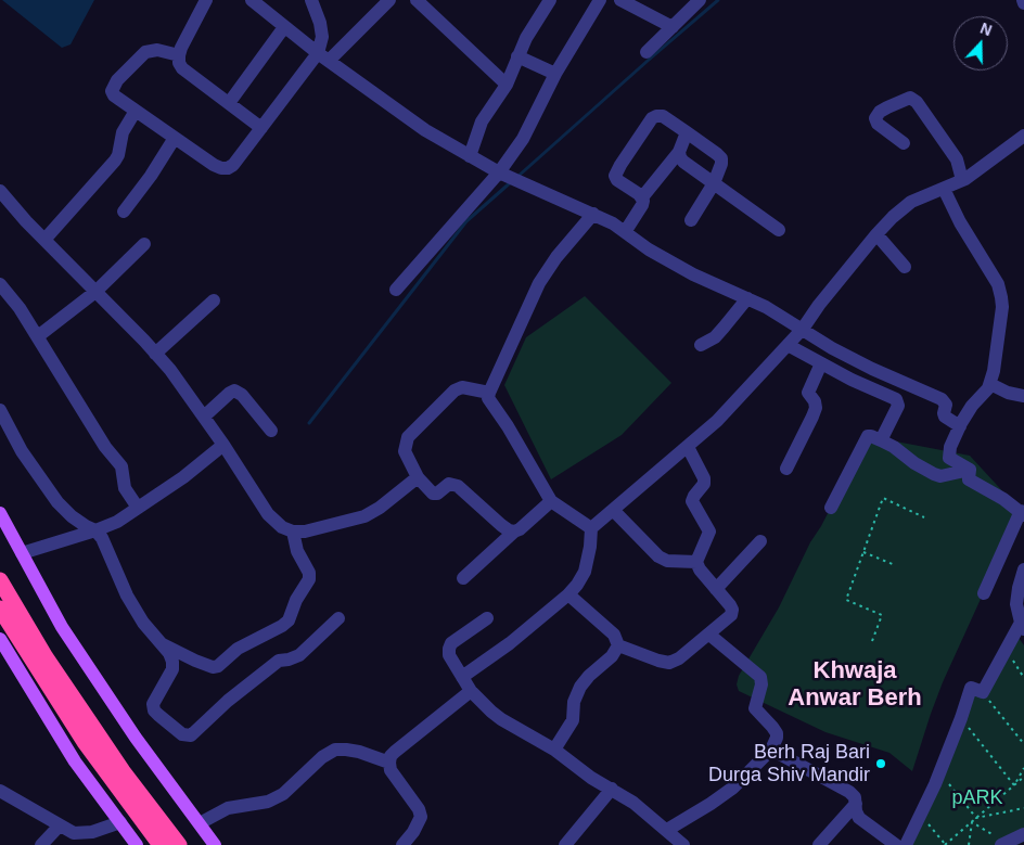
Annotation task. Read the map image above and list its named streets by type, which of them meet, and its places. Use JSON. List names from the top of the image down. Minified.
{"districts":["Khwaja Anwar Berh"],"parks":["pARK"],"places":["Berh Raj Bari Durga Shiv Mandir"],"north":"top"}
